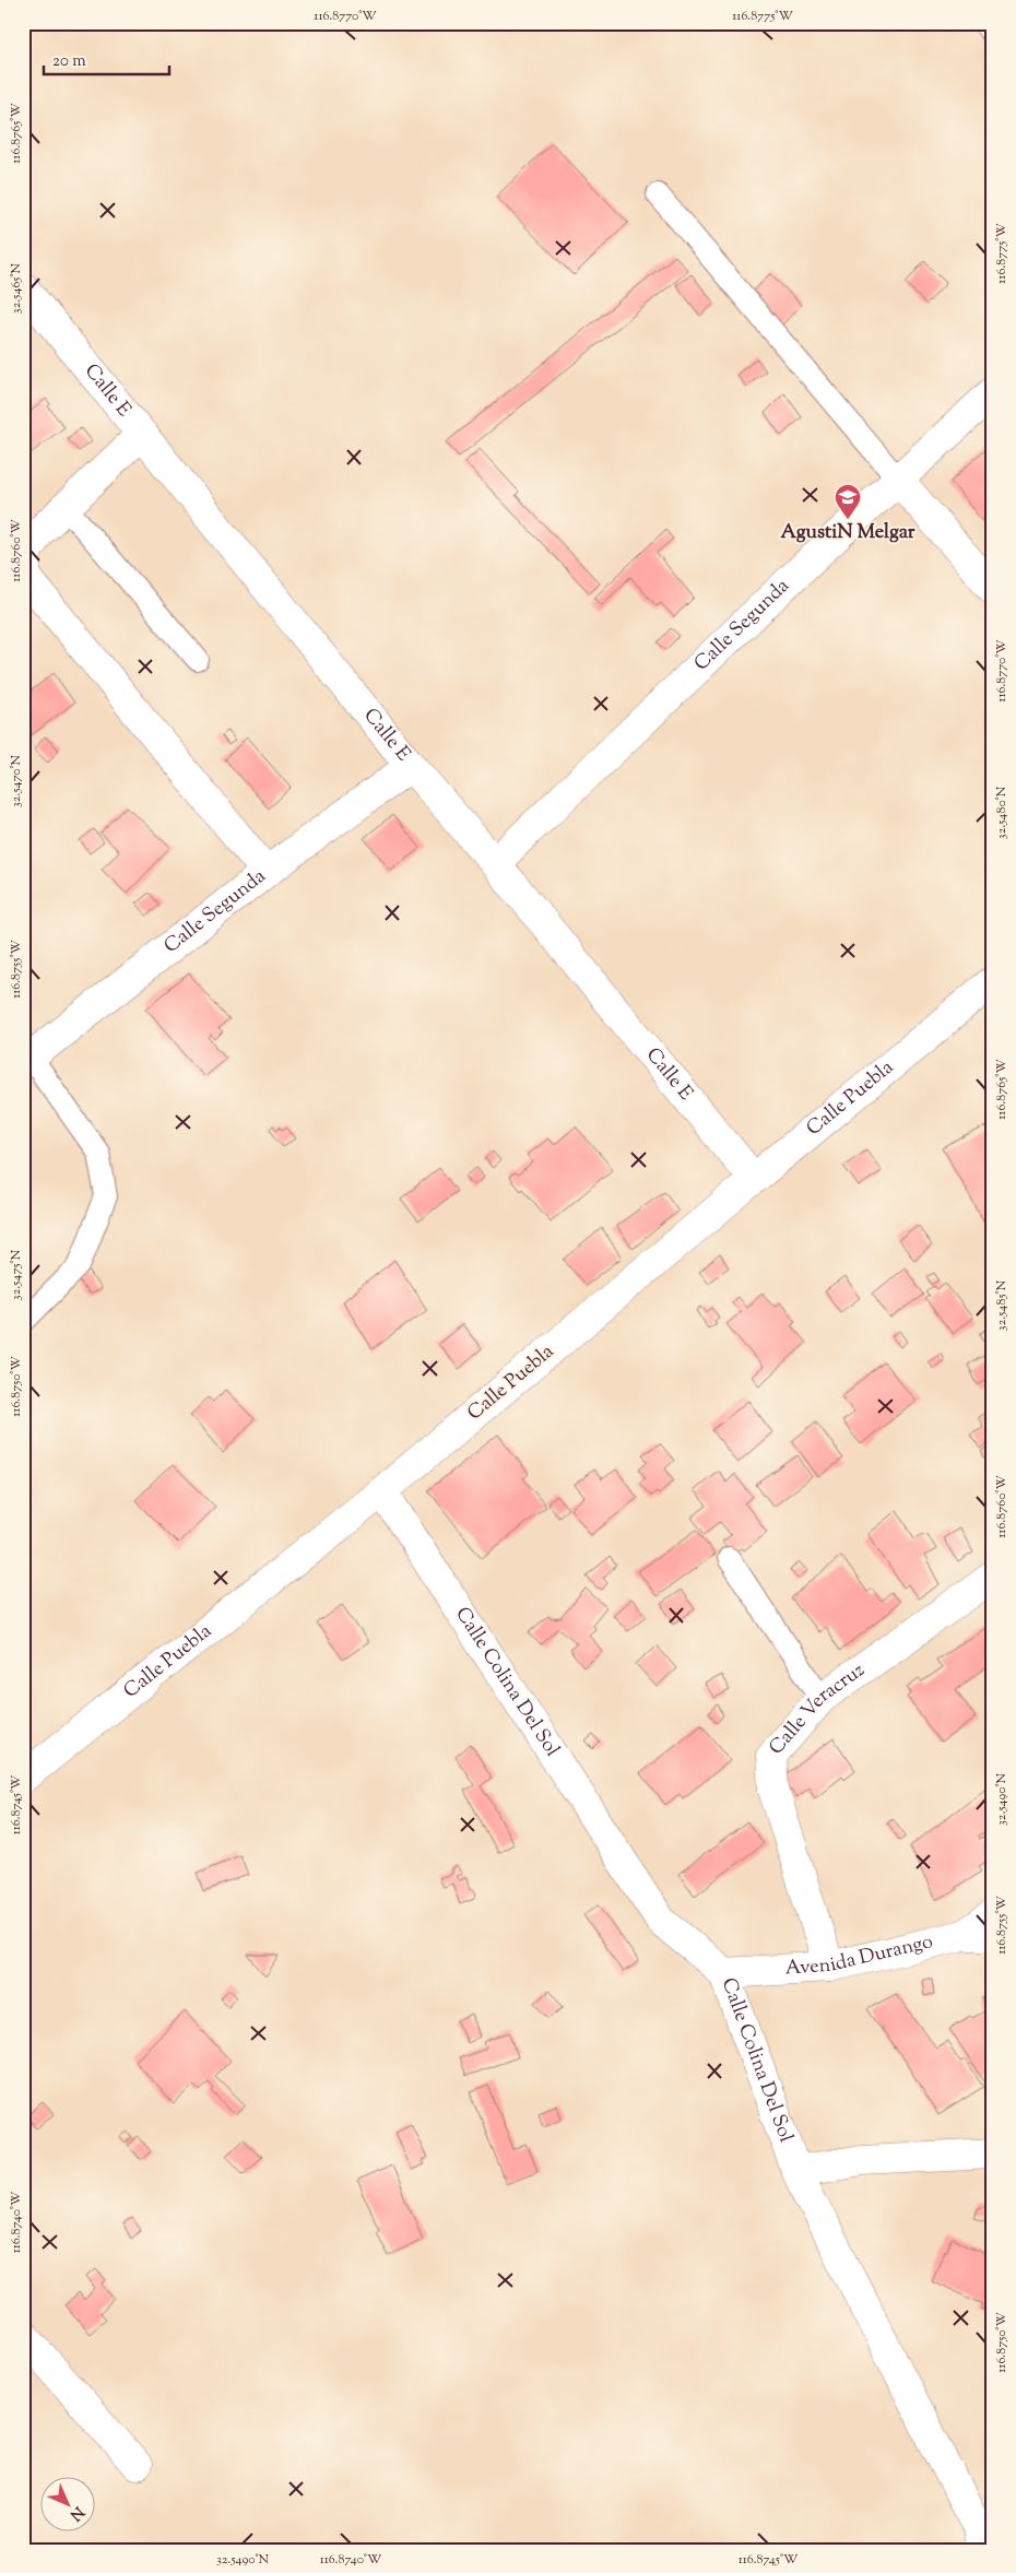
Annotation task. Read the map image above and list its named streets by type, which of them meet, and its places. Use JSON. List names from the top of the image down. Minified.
{"streets":{"street":["Calle E","Calle Segunda","Calle Puebla","Calle Colina Del Sol","Calle Veracruz","Avenida Durango"]},"crossings":[["Calle E","Calle Segunda"],["Calle E","Calle Puebla"],["Calle Puebla","Calle Colina Del Sol"],["Calle Colina Del Sol","Avenida Durango"],["Calle Veracruz","Avenida Durango"]],"places":{"school or university":["AgustiN Melgar"]},"scale_bar":"20 m","north":"bottom right","coordinates":["116.8770°W","116.8775°W","116.8765°W","32.5465°N","116.8760°W","32.5470°N","32.5480°N","116.8755°W","32.5475°N","32.5485°N","116.8750°W","32.5490°N","116.8745°W","116.8740°W"]}
